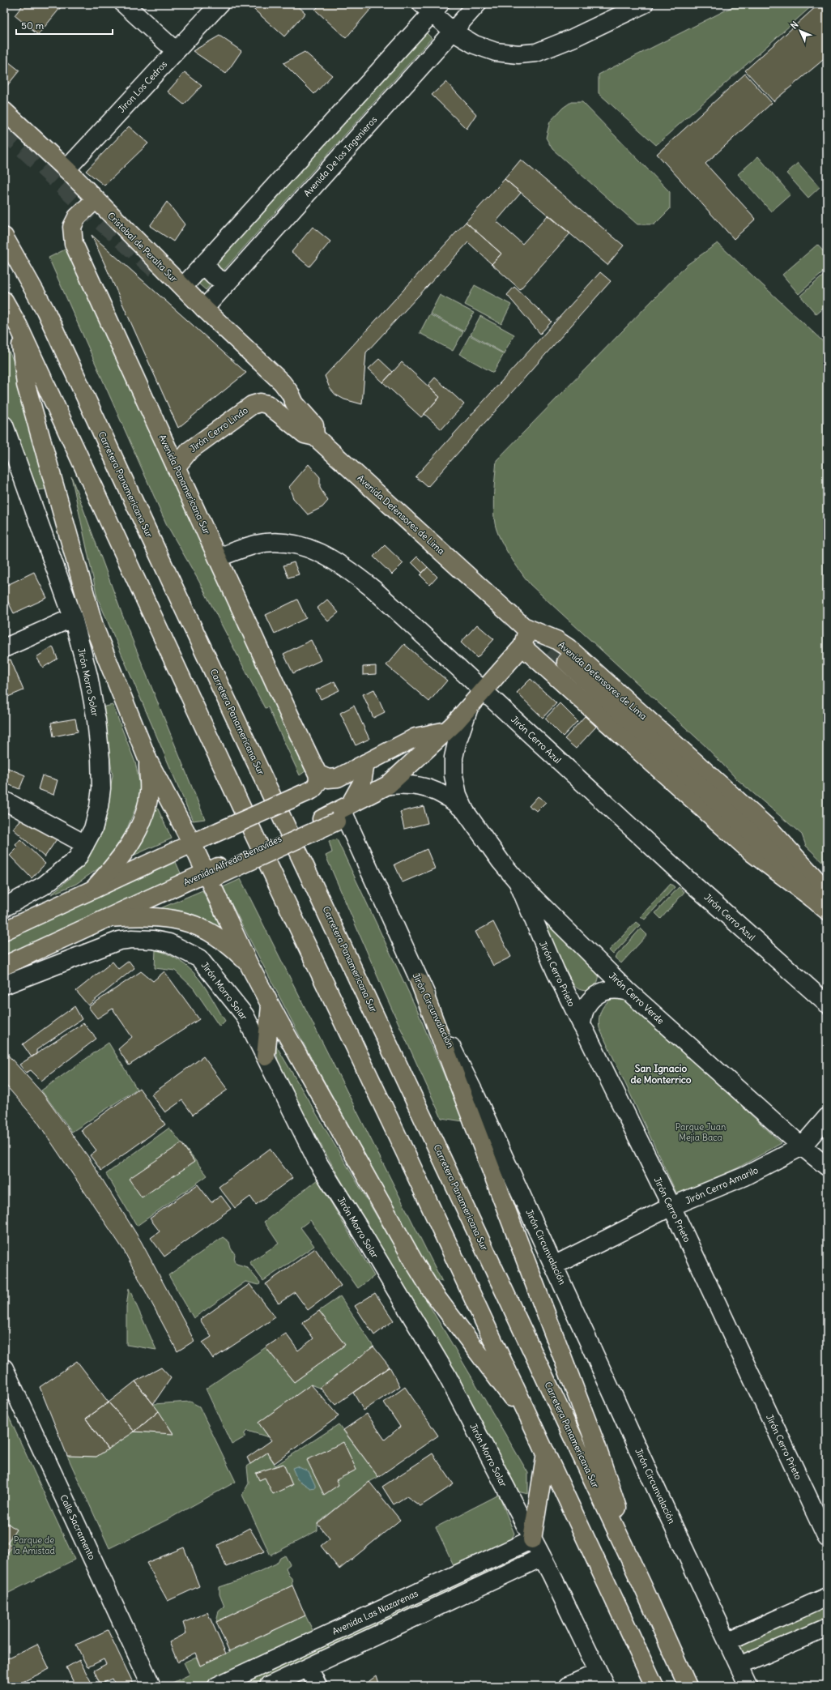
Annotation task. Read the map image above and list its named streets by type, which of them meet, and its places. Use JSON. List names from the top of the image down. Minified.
{"streets":{"main road":["Cristobal de Peralta Sur","Jirón Cerro Lindo","Carretera Panamericana Sur","Avenida Panamericana Sur","Avenida Defensores de Lima","Avenida Alfredo Benavides"],"street":["Jiron Los Cedros","Avenida De los Ingenieros","Jirón Morro Solar","Jirón Cerro Azul","Jirón Cerro Prieto","Jirón Cerro Verde","Jirón Circunvalación","Jirón Cerro Amarilo","Calle Sacramento","Avenida Las Nazarenas"]},"crossings":[["Jiron Los Cedros","Cristobal de Peralta Sur"],["Avenida De los Ingenieros","Cristobal de Peralta Sur"],["Cristobal de Peralta Sur","Jirón Cerro Lindo"],["Cristobal de Peralta Sur","Avenida Panamericana Sur"],["Cristobal de Peralta Sur","Avenida Defensores de Lima"],["Jirón Cerro Lindo","Avenida Panamericana Sur"],["Jirón Cerro Lindo","Avenida Defensores de Lima"],["Avenida Panamericana Sur","Jirón Cerro Azul"],["Jirón Morro Solar","Avenida Las Nazarenas"],["Avenida Alfredo Benavides","Jirón Circunvalación"],["Jirón Cerro Prieto","Jirón Cerro Verde"],["Jirón Cerro Prieto","Jirón Cerro Amarilo"],["Jirón Cerro Verde","Jirón Cerro Amarilo"],["Jirón Circunvalación","Jirón Cerro Amarilo"]],"districts":["San Ignacio de Monterrico"],"parks":["Parque Juan Mejia Baca","Parque de la Amistad"],"scale_bar":"50 m","north":"top left"}
